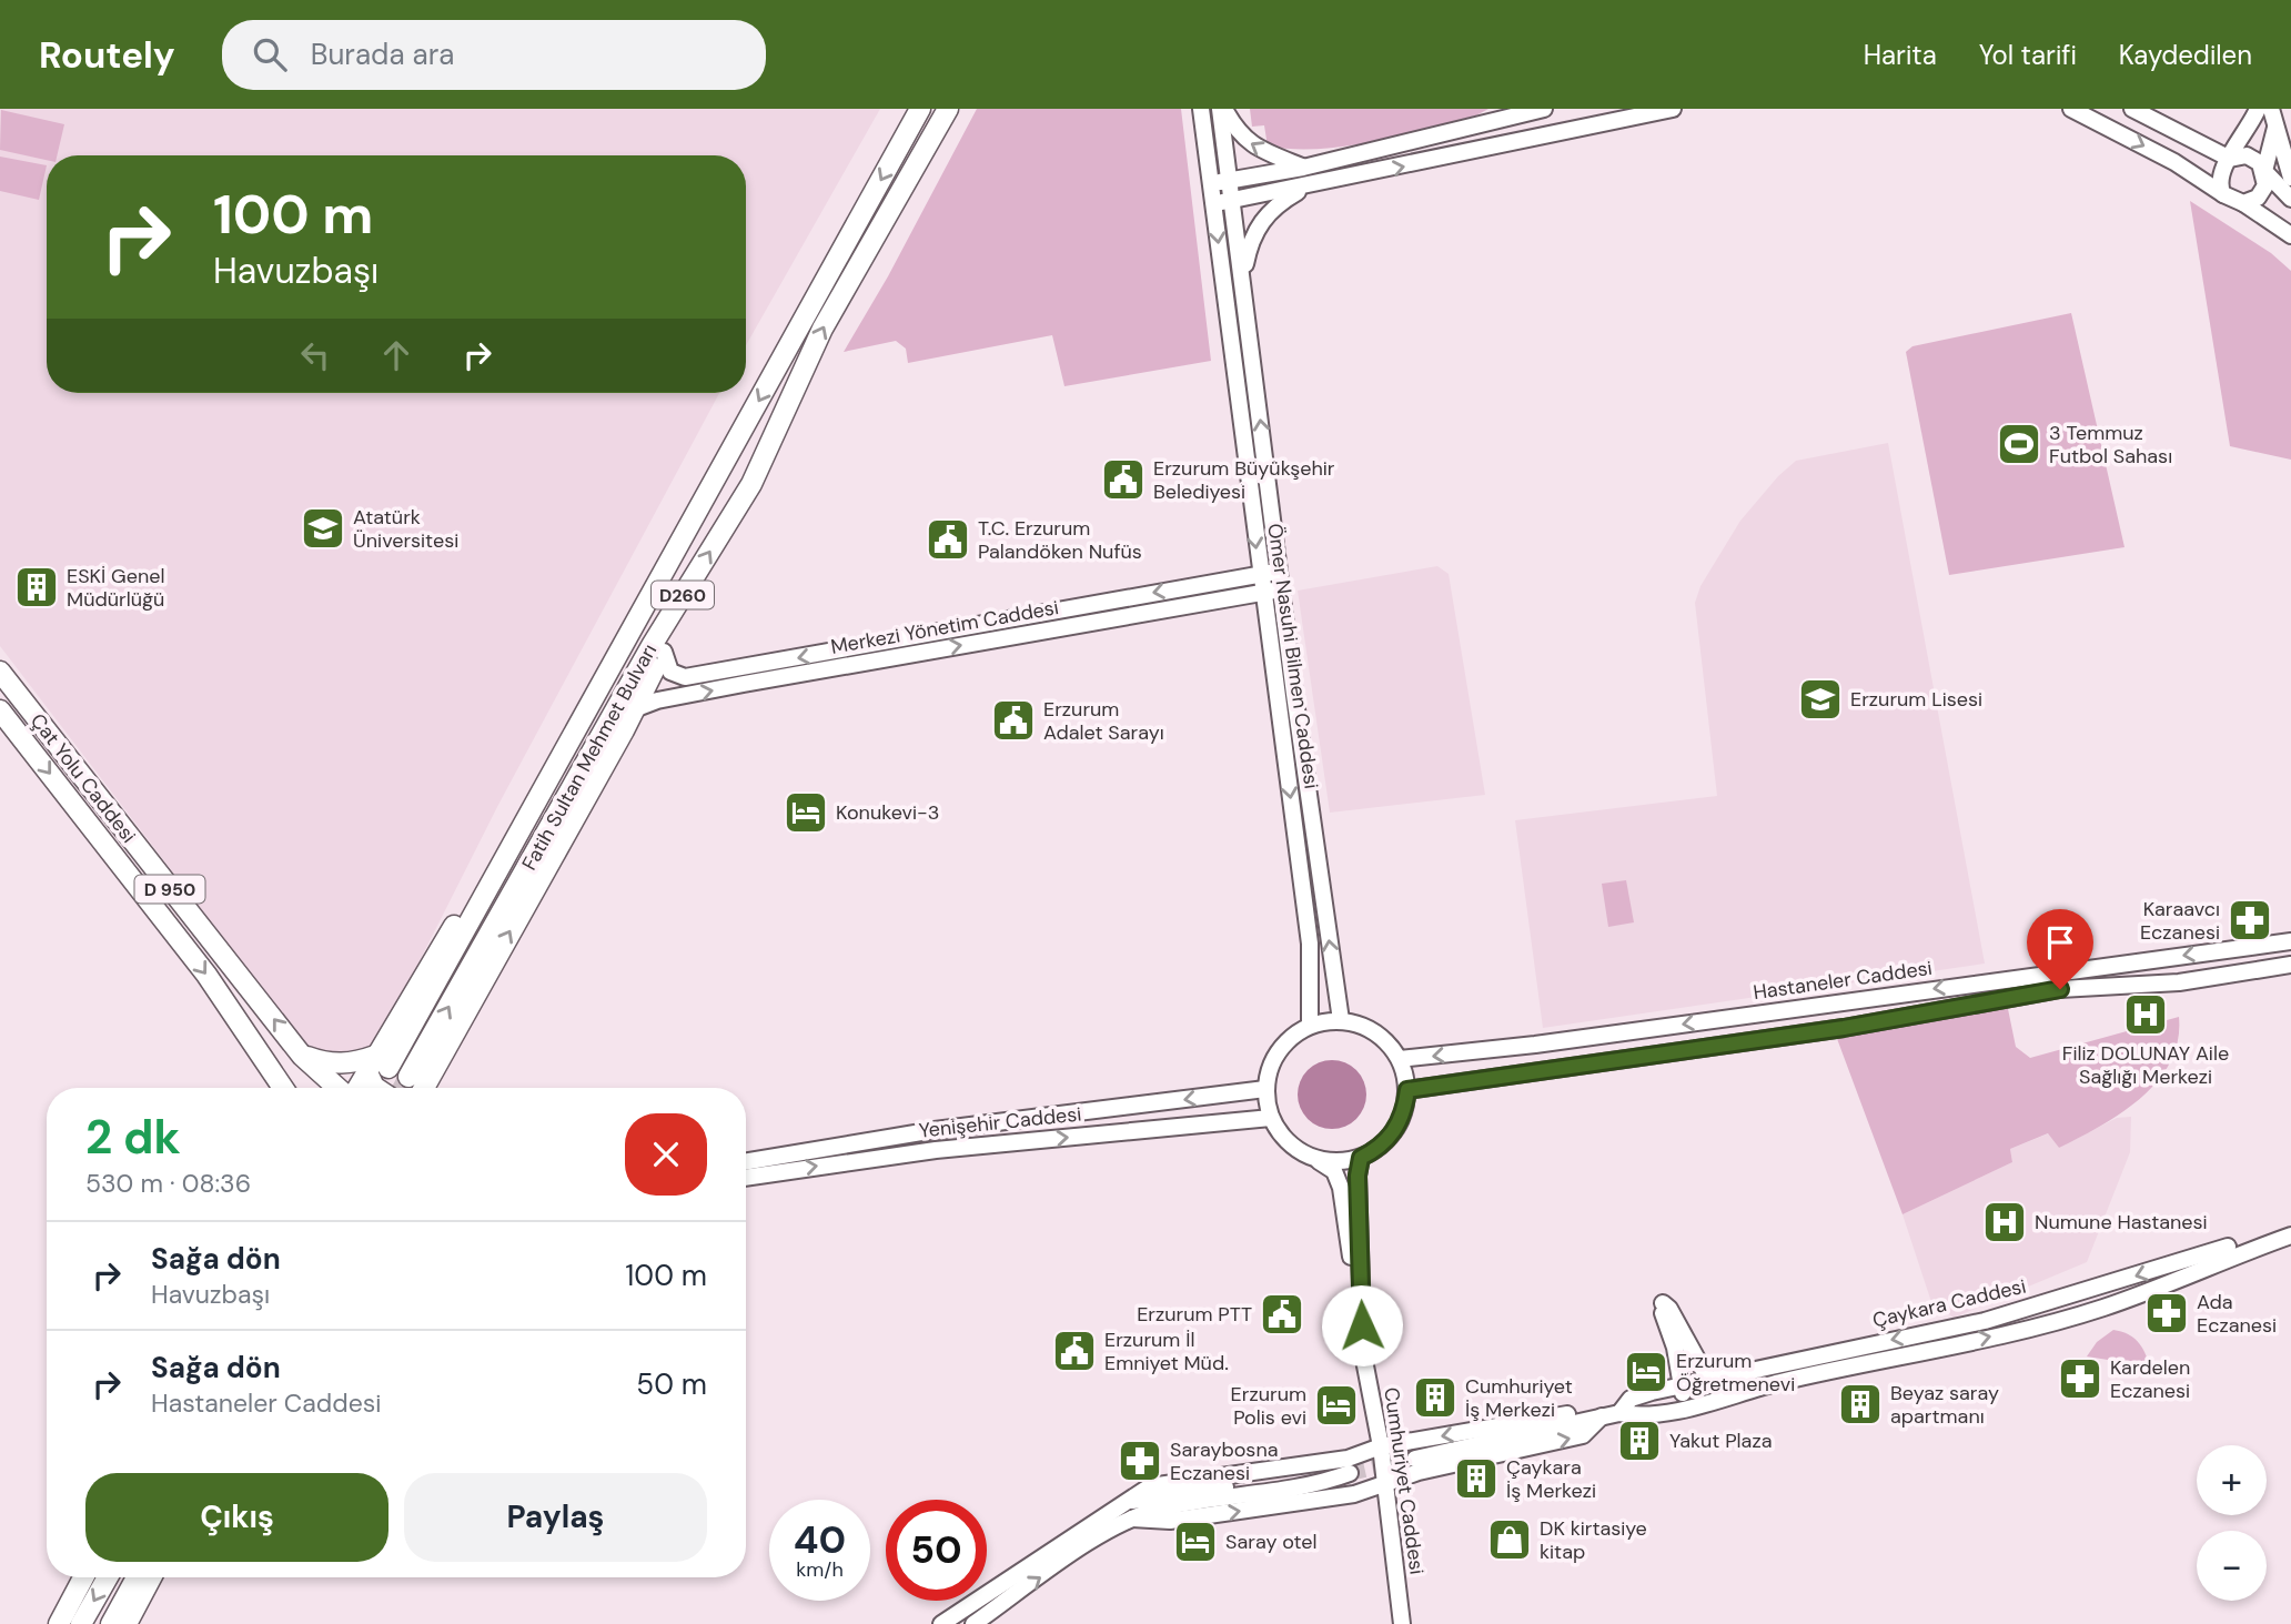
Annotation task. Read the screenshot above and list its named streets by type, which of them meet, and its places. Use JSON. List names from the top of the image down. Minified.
{"streets":{"highway":["D260","Fatih Sultan Mehmet Bulvarı","Çat Yolu Caddesi","D 950"],"main road":["Merkezi Yönetim Caddesi","Ömer Nasuhi Bilmen Caddesi","Hastaneler Caddesi","Yenişehir Caddesi","Çaykara Caddesi","Cumhuriyet Caddesi"]},"crossings":[["Merkezi Yönetim Caddesi","Ömer Nasuhi Bilmen Caddesi"],["Ömer Nasuhi Bilmen Caddesi","Hastaneler Caddesi"],["Ömer Nasuhi Bilmen Caddesi","Yenişehir Caddesi"],["Ömer Nasuhi Bilmen Caddesi","Cumhuriyet Caddesi"],["Hastaneler Caddesi","Yenişehir Caddesi"],["Hastaneler Caddesi","Cumhuriyet Caddesi"],["Yenişehir Caddesi","Cumhuriyet Caddesi"],["Çaykara Caddesi","Cumhuriyet Caddesi"]],"places":{"sports":["3 Temmuz Futbol Sahası"],"public building":["Erzurum Büyükşehir Belediyesi","T.C. Erzurum Palandöken Nufüs","Erzurum Adalet Sarayı","Erzurum PTT","Erzurum İl Emniyet Müd."],"school or university":["Atatürk Üniversitesi","Erzurum Lisesi"],"building":["ESKİ Genel Müdürlüğü","Cumhuriyet İş Merkezi","Beyaz saray apartmanı","Yakut Plaza","Çaykara İş Merkezi"],"hotel":["Konukevi-3","Erzurum Öğretmenevi","Erzurum Polis evi","Saray otel"],"pharmacy":["Karaavcı Eczanesi","Ada Eczanesi","Kardelen Eczanesi","Saraybosna Eczanesi"],"hospital":["Filiz DOLUNAY Aile Sağlığı Merkezi","Numune Hastanesi"],"shop":["DK kirtasiye kitap"]},"page":{"header":"Routely","search":"Burada ara","nav":["Harita","Yol tarifi","Kaydedilen"],"turn":["100 m","Havuzbaşı"],"heading":["2 dk","530 m · 08:36"],"list":[{"name":"Sağa dön","note":"Havuzbaşı","value":"100 m"},{"name":"Sağa dön","note":"Hastaneler Caddesi","value":"50 m"}],"map_buttons":["+","−"],"buttons":["Çıkış","Paylaş"],"speed":"40 km/h","limit":"50"}}
